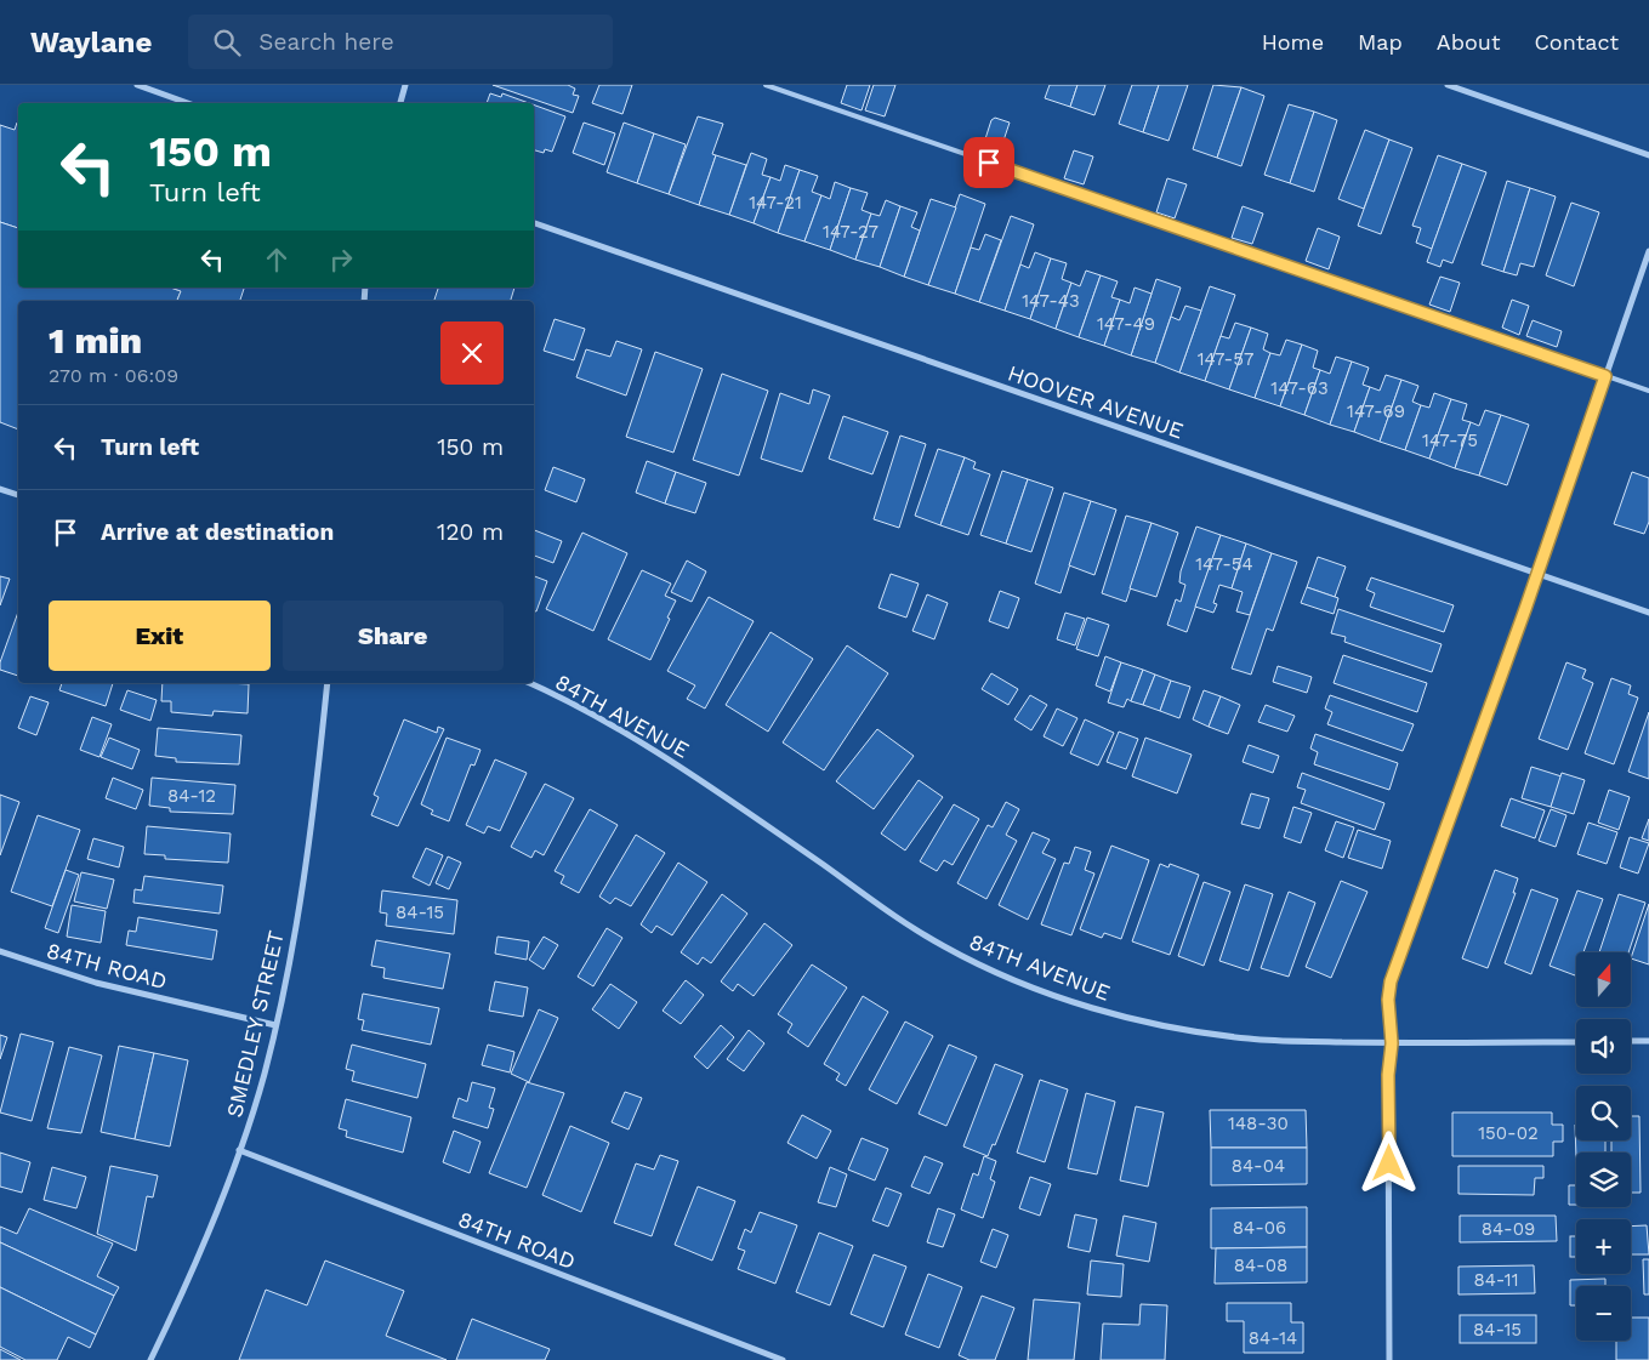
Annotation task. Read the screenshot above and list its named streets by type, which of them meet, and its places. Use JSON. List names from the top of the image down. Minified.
{"streets":{"street":["HOOVER AVENUE","84TH AVENUE","84TH ROAD","SMEDLEY STREET"]},"crossings":[["84TH ROAD","SMEDLEY STREET"]],"house_numbers":["147-21","147-27","147-43","147-49","147-57","147-63","147-69","147-75","147-54","84-12","84-15","148-30","150-02","84-04","84-06","84-09","84-08","84-11","84-15","84-14"],"north":"top","page":{"header":"Waylane","search":"Search here","nav":["Home","Map","About","Contact"],"turn":["150 m","Turn left"],"heading":["1 min","270 m · 06:09"],"list":[{"name":"Turn left","value":"150 m"},{"name":"Arrive at destination","value":"120 m"}],"buttons":["Exit","Share"],"map_buttons":["+","−"]}}
